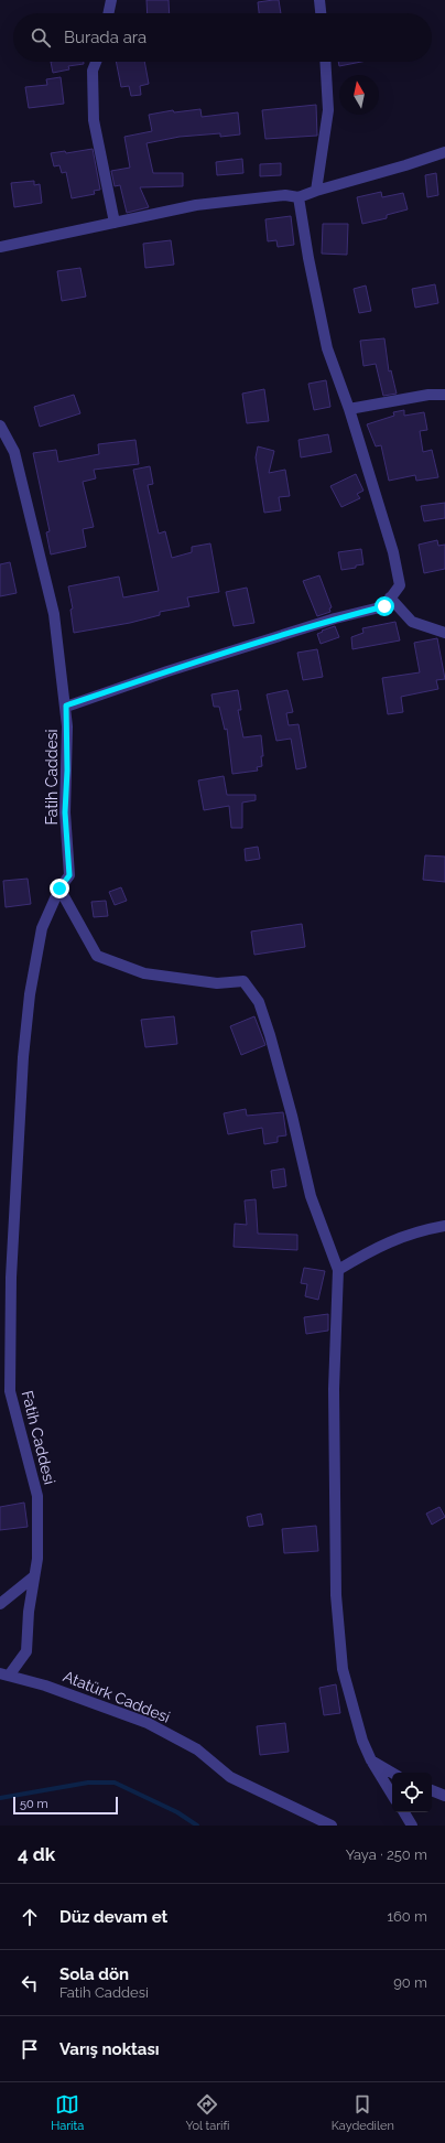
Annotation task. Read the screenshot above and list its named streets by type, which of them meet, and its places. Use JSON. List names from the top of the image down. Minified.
{"streets":{"street":["Fatih Caddesi","Atatürk Caddesi"]},"crossings":[["Fatih Caddesi","Atatürk Caddesi"]],"scale_bar":"50 m","north":"top","page":{"search":"Burada ara","scale":"50 m","heading":["4 dk","Yaya · 250 m"],"list":[["Düz devam et","160 m"],["Sola dön","Fatih Caddesi","90 m"],"Varış noktası"],"nav":["Harita","Yol tarifi","Kaydedilen"]}}
